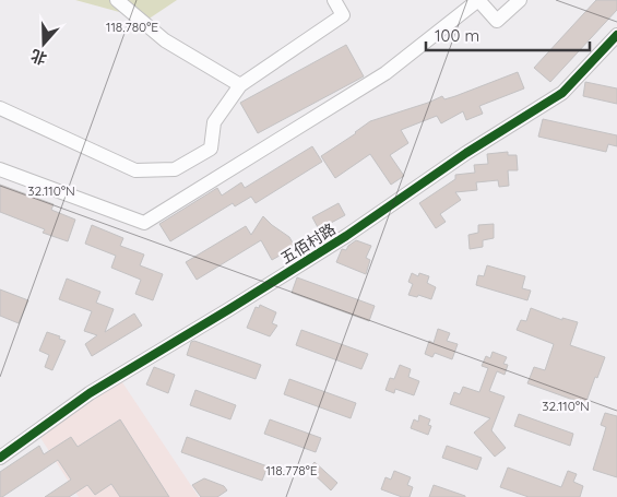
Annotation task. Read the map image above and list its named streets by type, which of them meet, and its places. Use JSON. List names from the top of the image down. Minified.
{"streets":{"street":["五佰村路"]},"scale_bar":"100 m","north":"bottom","coordinates":["118.780°E","32.110°N","118.778°E"]}
